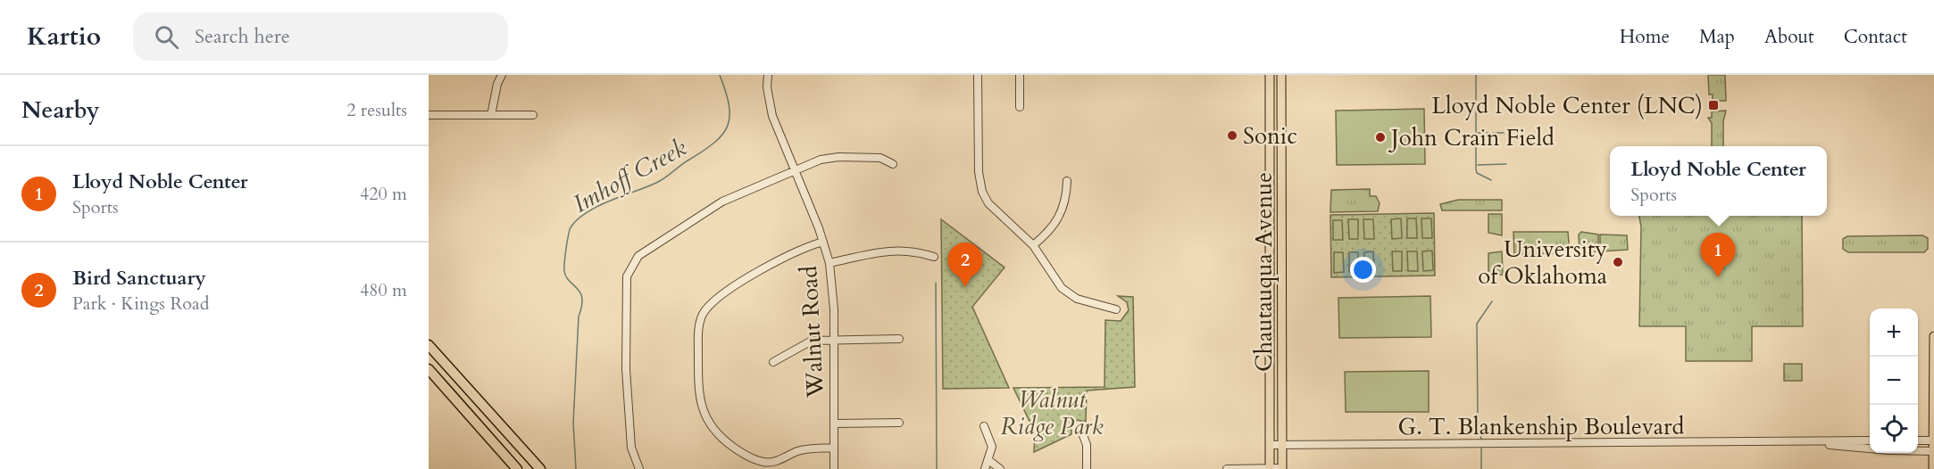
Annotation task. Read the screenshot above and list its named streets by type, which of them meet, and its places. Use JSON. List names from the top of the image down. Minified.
{"streets":{"main road":["Chautauqua Avenue"],"street":["Walnut Road","G. T. Blankenship Boulevard"]},"crossings":[["Chautauqua Avenue","G. T. Blankenship Boulevard"]],"water":["Imhoff Creek"],"parks":["Walnut Ridge Park"],"places":{"transit":["Lloyd Noble Center (LNC)"],"other":["Sonic","John Crain Field","University of Oklahoma"]},"page":{"header":"Kartio","search":"Search here","nav":["Home","Map","About","Contact"],"heading":["Nearby","2 results"],"list":[{"mark":"1","name":"Lloyd Noble Center","note":"Sports","value":"420 m"},{"mark":"2","name":"Bird Sanctuary","note":"Park · Kings Road","value":"480 m"}],"popup":["Lloyd Noble Center","Sports"],"pins":["1","2"],"map_buttons":["+","−"]}}
